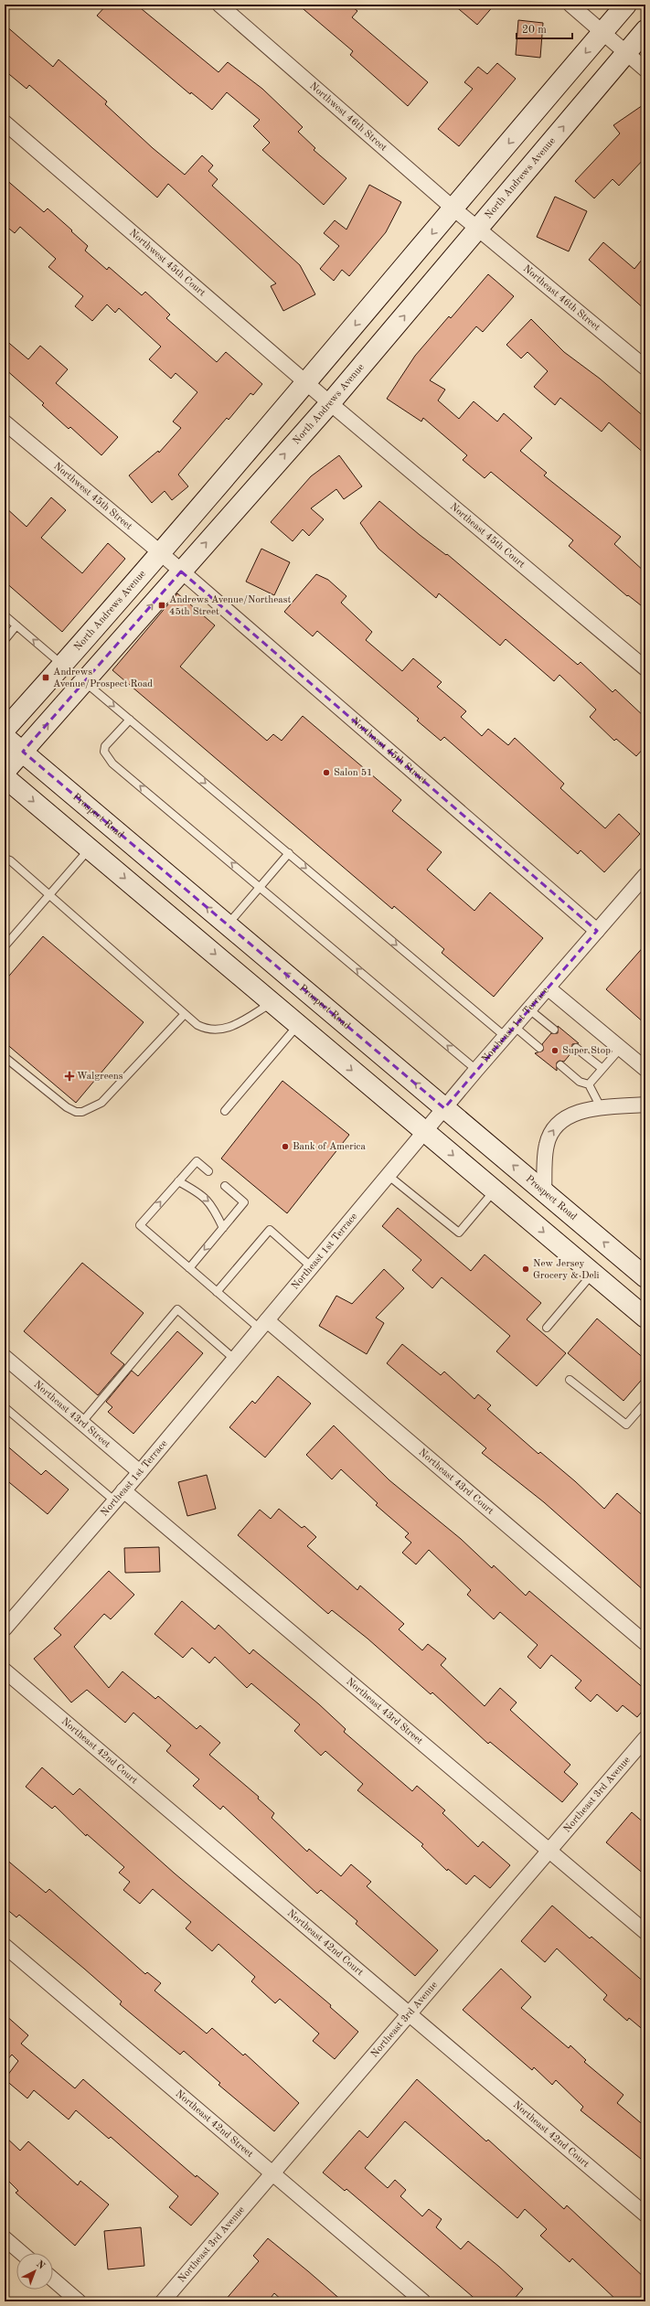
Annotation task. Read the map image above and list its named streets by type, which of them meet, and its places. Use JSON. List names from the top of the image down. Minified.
{"streets":{"main road":["North Andrews Avenue","Prospect Road"],"street":["Northwest 46th Street","Northwest 45th Court","Northeast 46th Street","Northwest 45th Street","Northeast 45th Court","Northeast 45th Street","Northeast 1st Terrace","Northeast 43rd Street","Northeast 43rd Court","Northeast 42nd Court","Northeast 3rd Avenue","Northeast 42nd Street"]},"crossings":[["Northwest 46th Street","North Andrews Avenue"],["Northwest 46th Street","Northeast 46th Street"],["North Andrews Avenue","Northwest 45th Court"],["North Andrews Avenue","Northeast 46th Street"],["North Andrews Avenue","Northwest 45th Street"],["North Andrews Avenue","Northeast 45th Court"],["North Andrews Avenue","Northeast 45th Street"],["North Andrews Avenue","Prospect Road"],["Northwest 45th Court","Northeast 45th Court"],["Northwest 45th Street","Northeast 45th Street"],["Northeast 45th Street","Northeast 1st Terrace"],["Prospect Road","Northeast 1st Terrace"],["Northeast 1st Terrace","Northeast 43rd Street"],["Northeast 1st Terrace","Northeast 43rd Court"],["Northeast 43rd Street","Northeast 3rd Avenue"],["Northeast 42nd Court","Northeast 3rd Avenue"],["Northeast 3rd Avenue","Northeast 42nd Street"]],"places":{"transit":["Andrews Avenue/Northeast 45th Street","Andrews Avenue/Prospect Road"],"other":["Salon 51","Super Stop","Bank of America","New Jersey Grocery & Deli"],"health":["Walgreens"]},"scale_bar":"20 m","north":"top right"}
